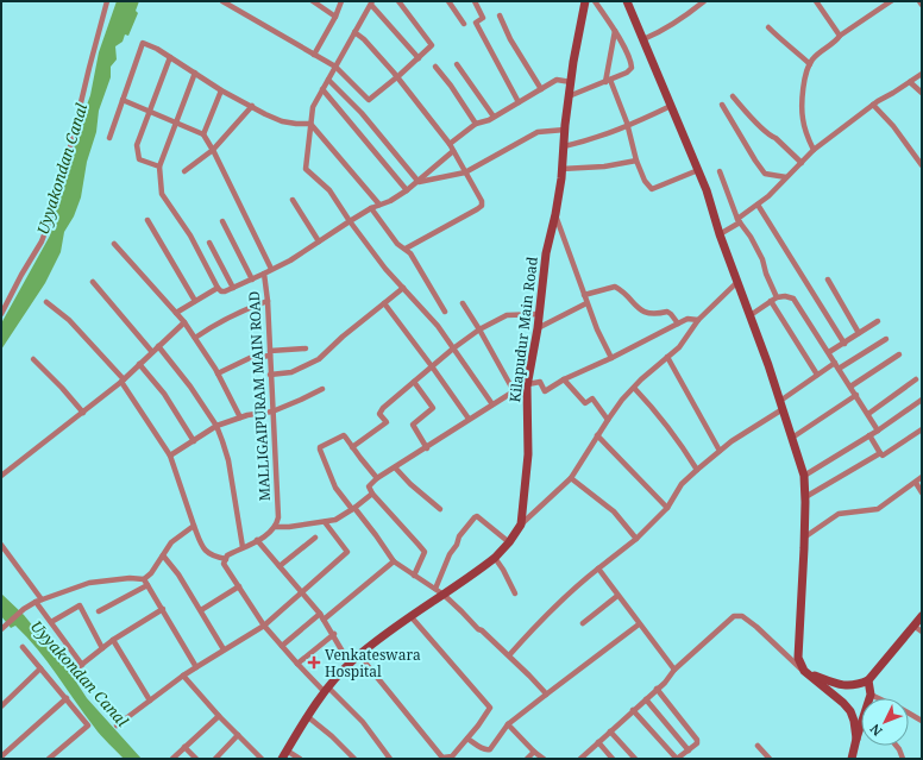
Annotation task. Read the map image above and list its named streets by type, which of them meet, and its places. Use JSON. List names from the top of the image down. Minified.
{"streets":{"street":["Kilapudur Main Road","MALLIGAIPURAM MAIN ROAD"]},"water":["Uyyakondan Canal"],"places":{"health":["Venkateswara Hospital"]},"north":"bottom left"}
